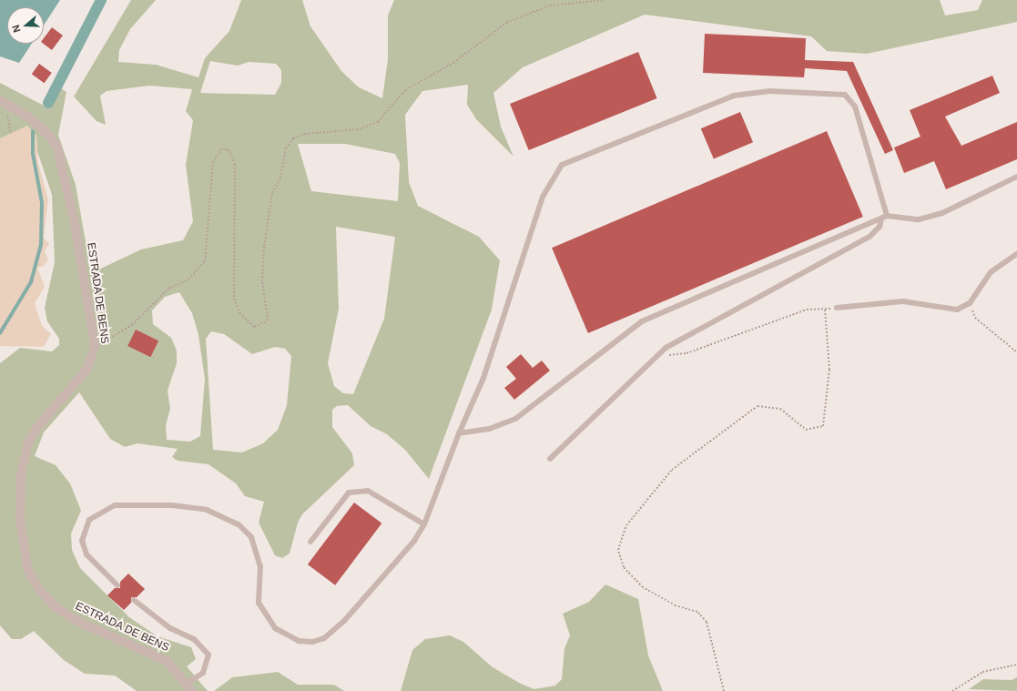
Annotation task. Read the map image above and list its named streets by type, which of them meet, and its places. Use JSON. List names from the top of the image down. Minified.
{"streets":{"street":["ESTRADA DE BENS"]},"north":"left"}
